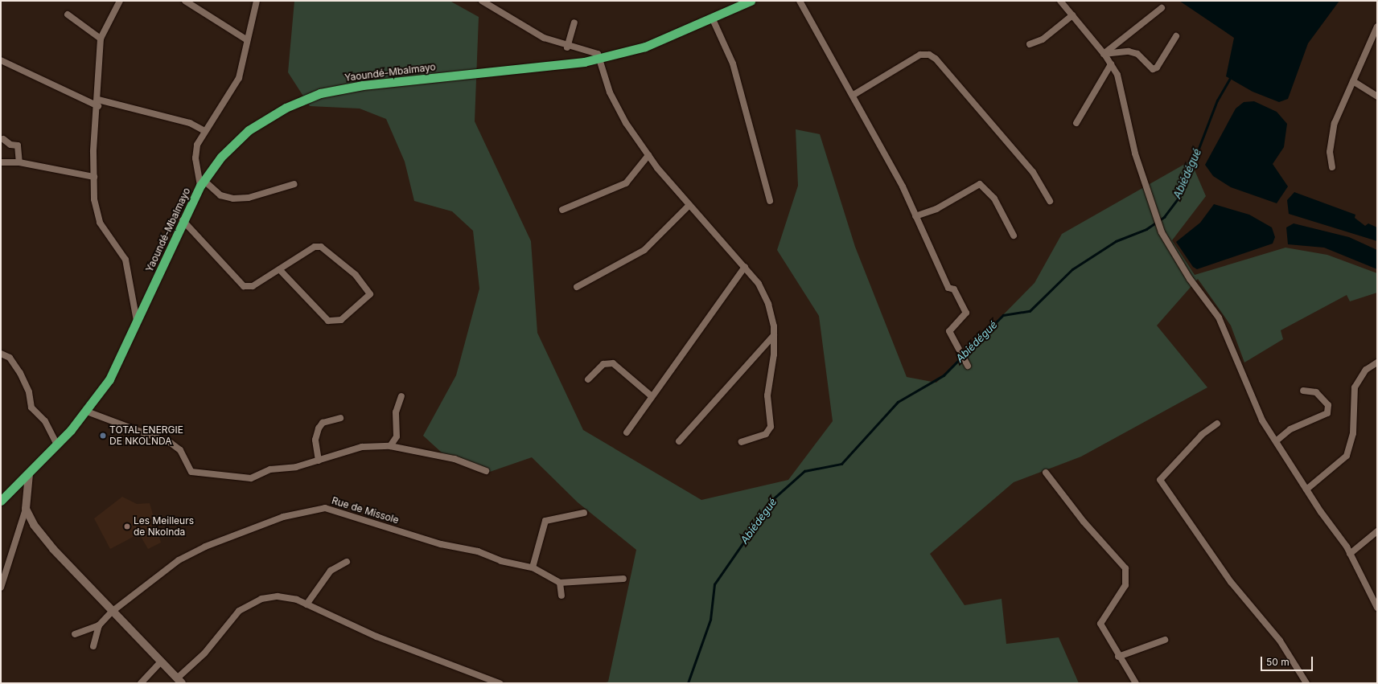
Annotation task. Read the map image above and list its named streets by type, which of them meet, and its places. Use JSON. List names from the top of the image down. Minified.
{"streets":{"highway":["Yaoundé-Mbalmayo"],"street":["Rue de Missole"]},"water":["Abiédégué"],"places":["TOTAL ENERGIE DE NKOLNDA","Les Meilleurs de Nkolnda"],"scale_bar":"50 m"}
